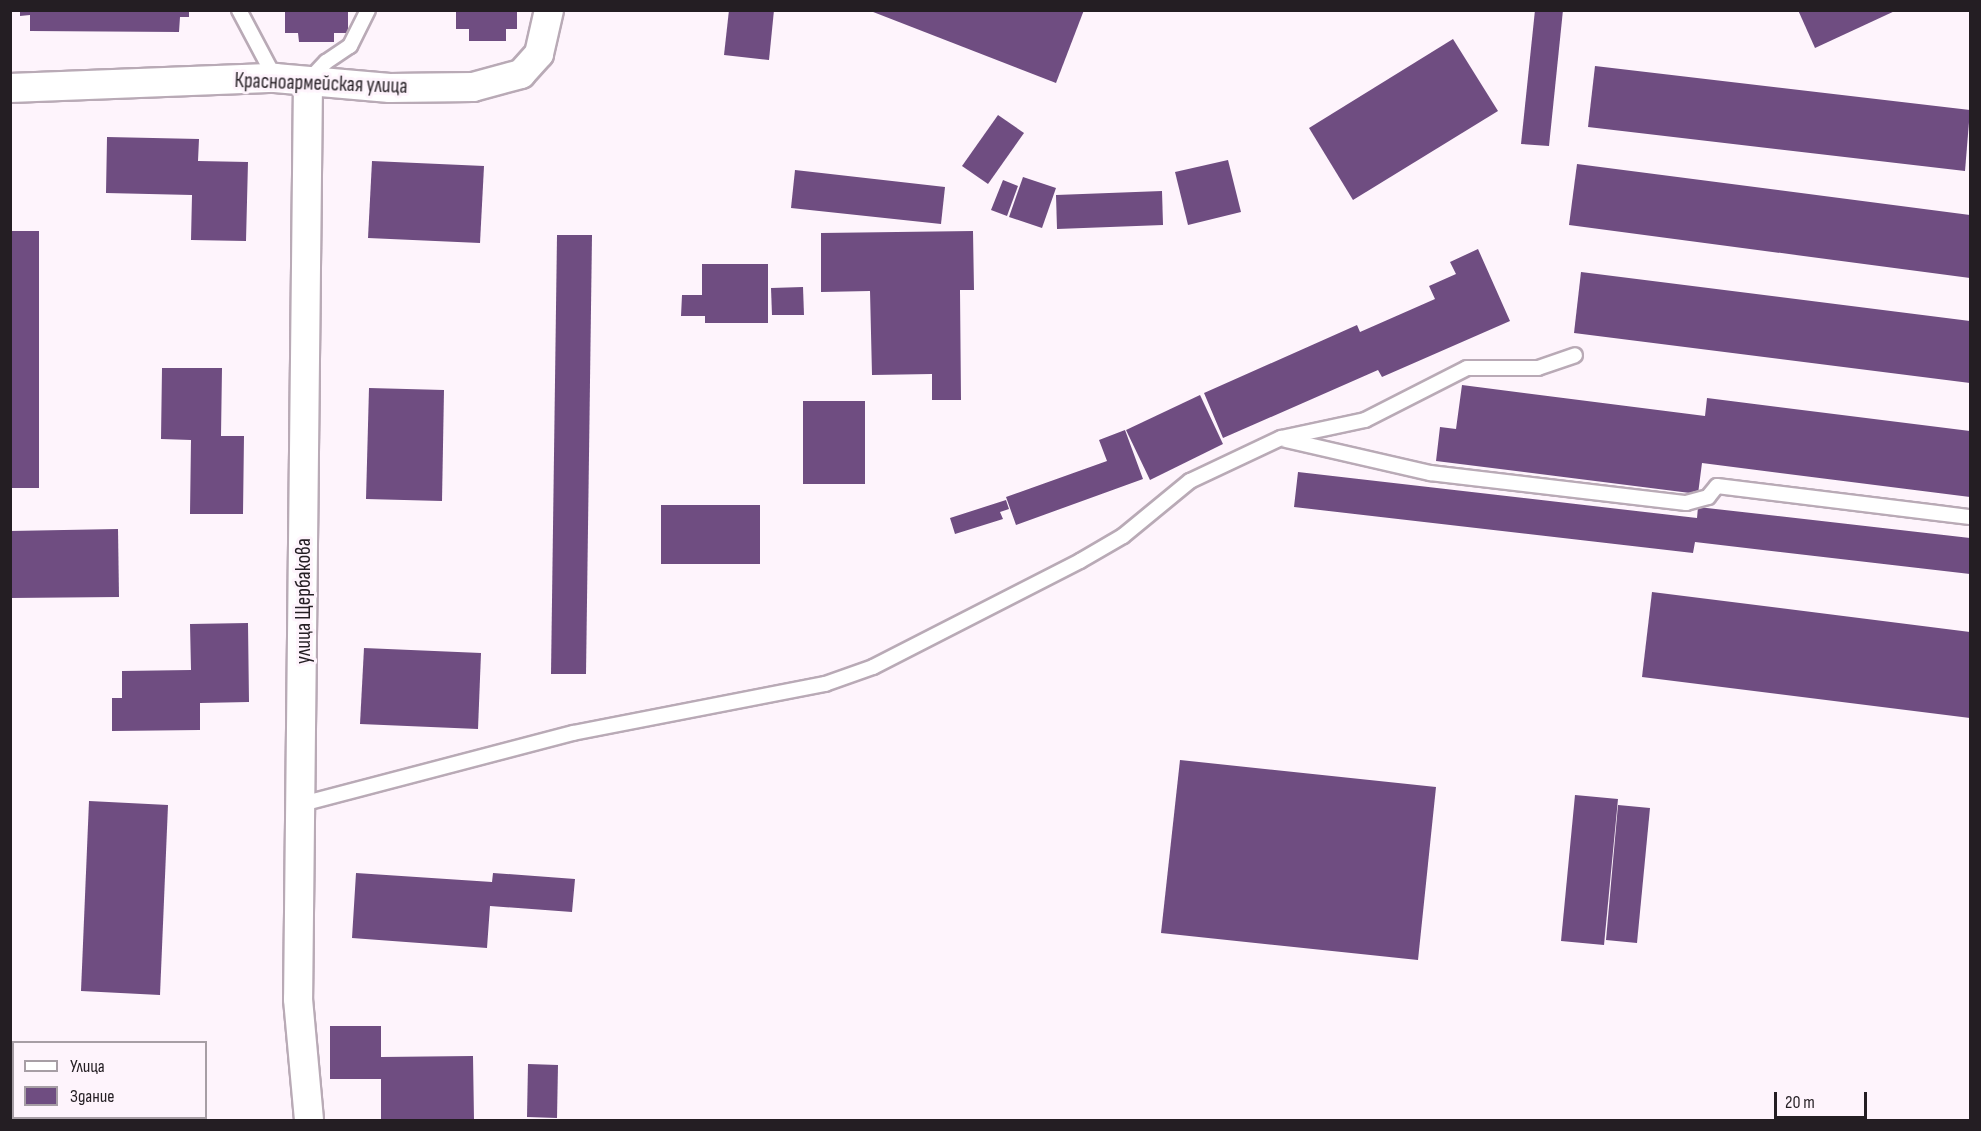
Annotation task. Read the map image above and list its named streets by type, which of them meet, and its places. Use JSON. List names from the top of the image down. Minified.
{"streets":{"street":["Красноармейская улица","улица Щербакова"]},"crossings":[["Красноармейская улица","улица Щербакова"]],"legend":["Улица","Здание"],"scale_bar":"20 m"}
